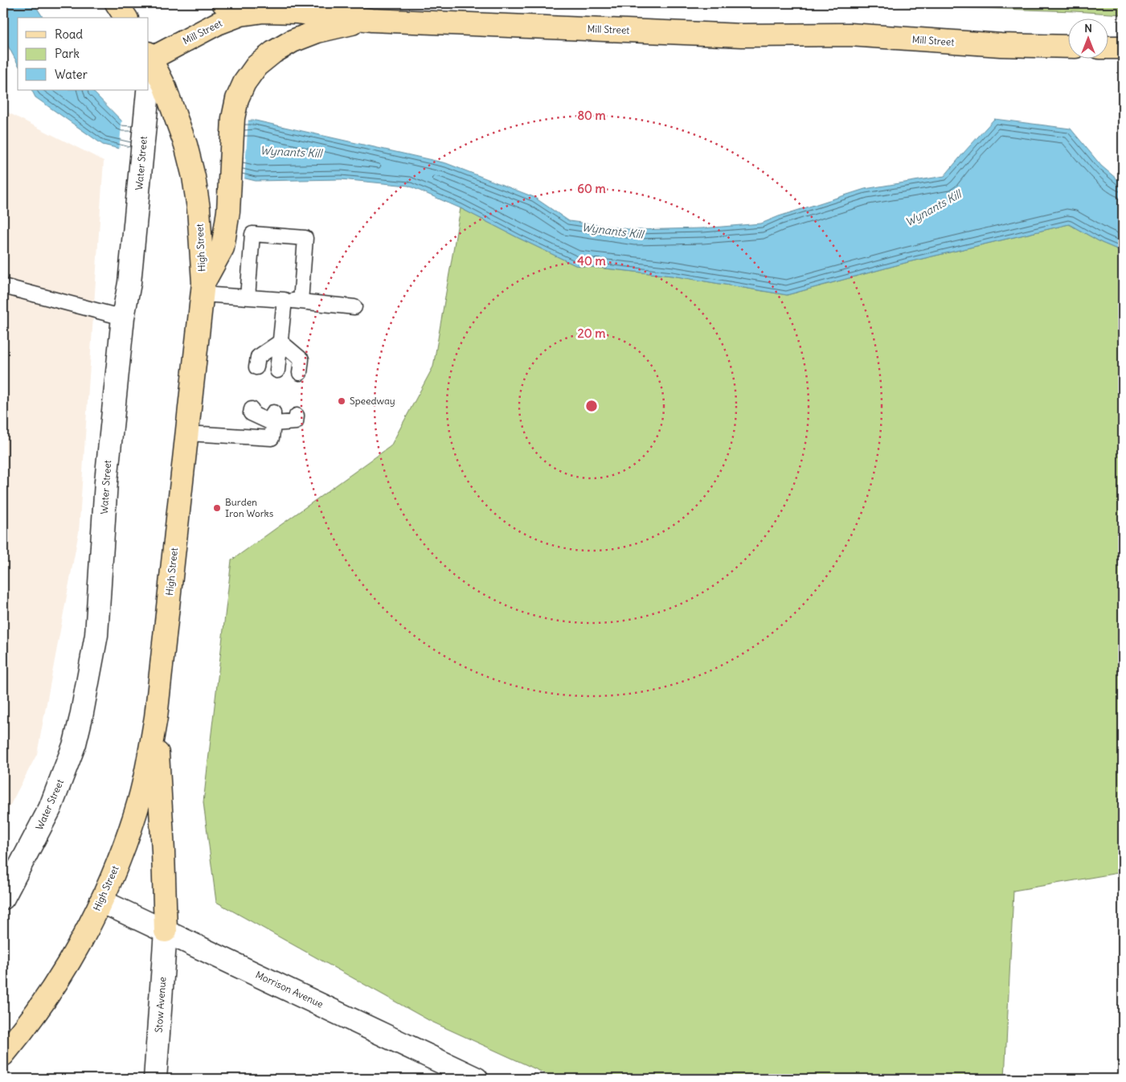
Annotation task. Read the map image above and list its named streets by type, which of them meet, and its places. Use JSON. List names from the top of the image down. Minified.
{"streets":{"main road":["Mill Street","High Street"],"street":["Water Street","Morrison Avenue","Stow Avenue"]},"crossings":[["Mill Street","Water Street"],["Mill Street","High Street"],["Water Street","High Street"],["High Street","Morrison Avenue"],["Morrison Avenue","Stow Avenue"]],"water":["Wynants Kill"],"places":["Speedway","Burden Iron Works"],"legend":["Road","Park","Water"],"north":"top","rings":["80 m","60 m","40 m","20 m"]}
